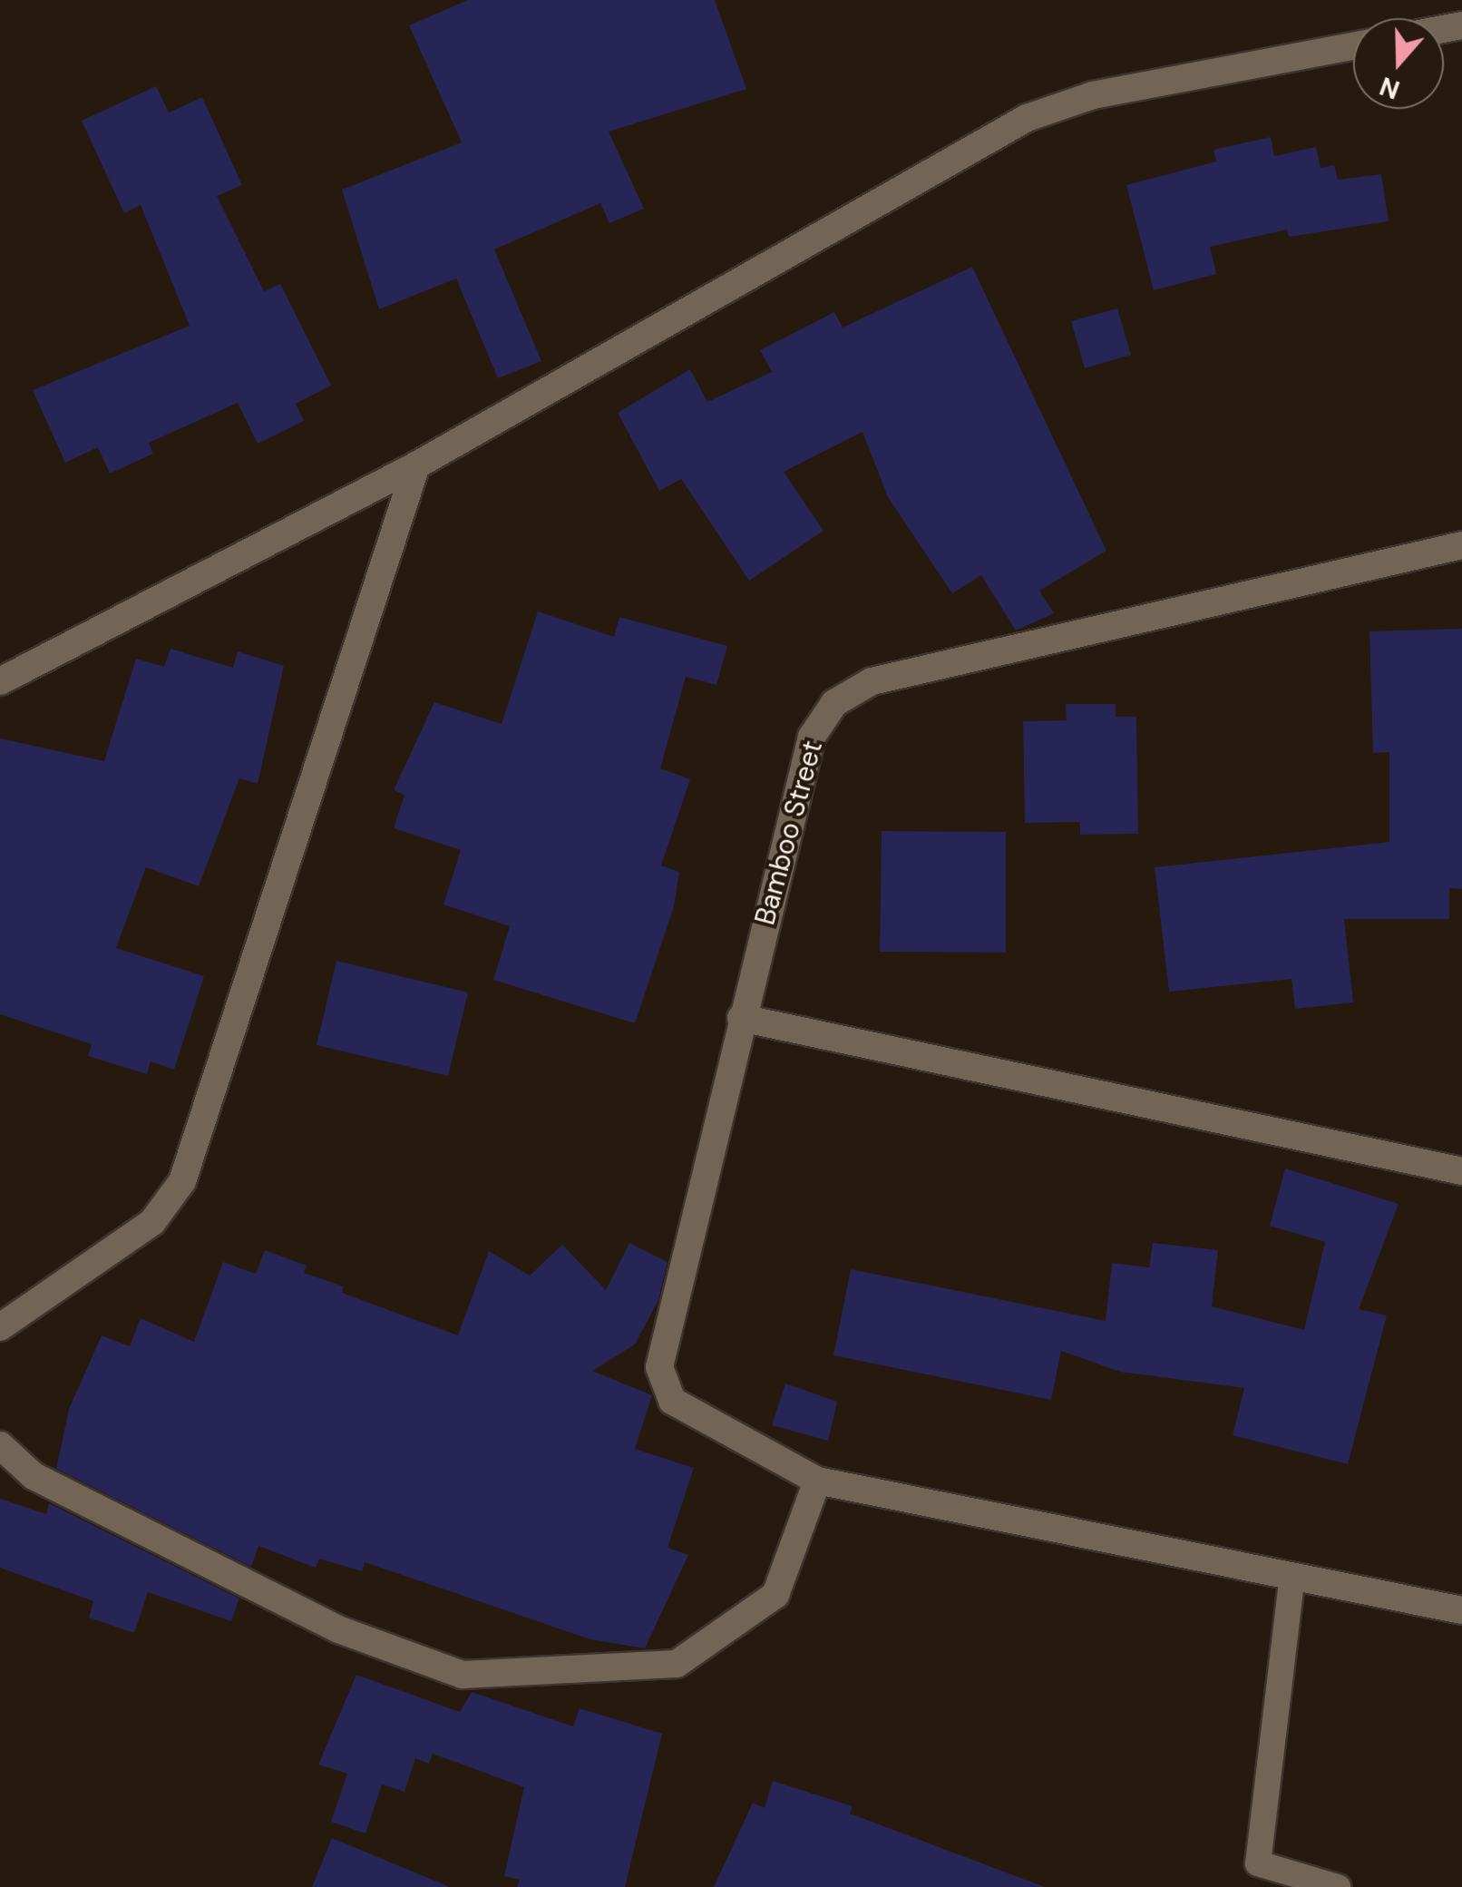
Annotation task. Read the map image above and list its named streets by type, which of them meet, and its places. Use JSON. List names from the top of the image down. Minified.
{"streets":{"street":["Bamboo Street"]},"north":"bottom"}
